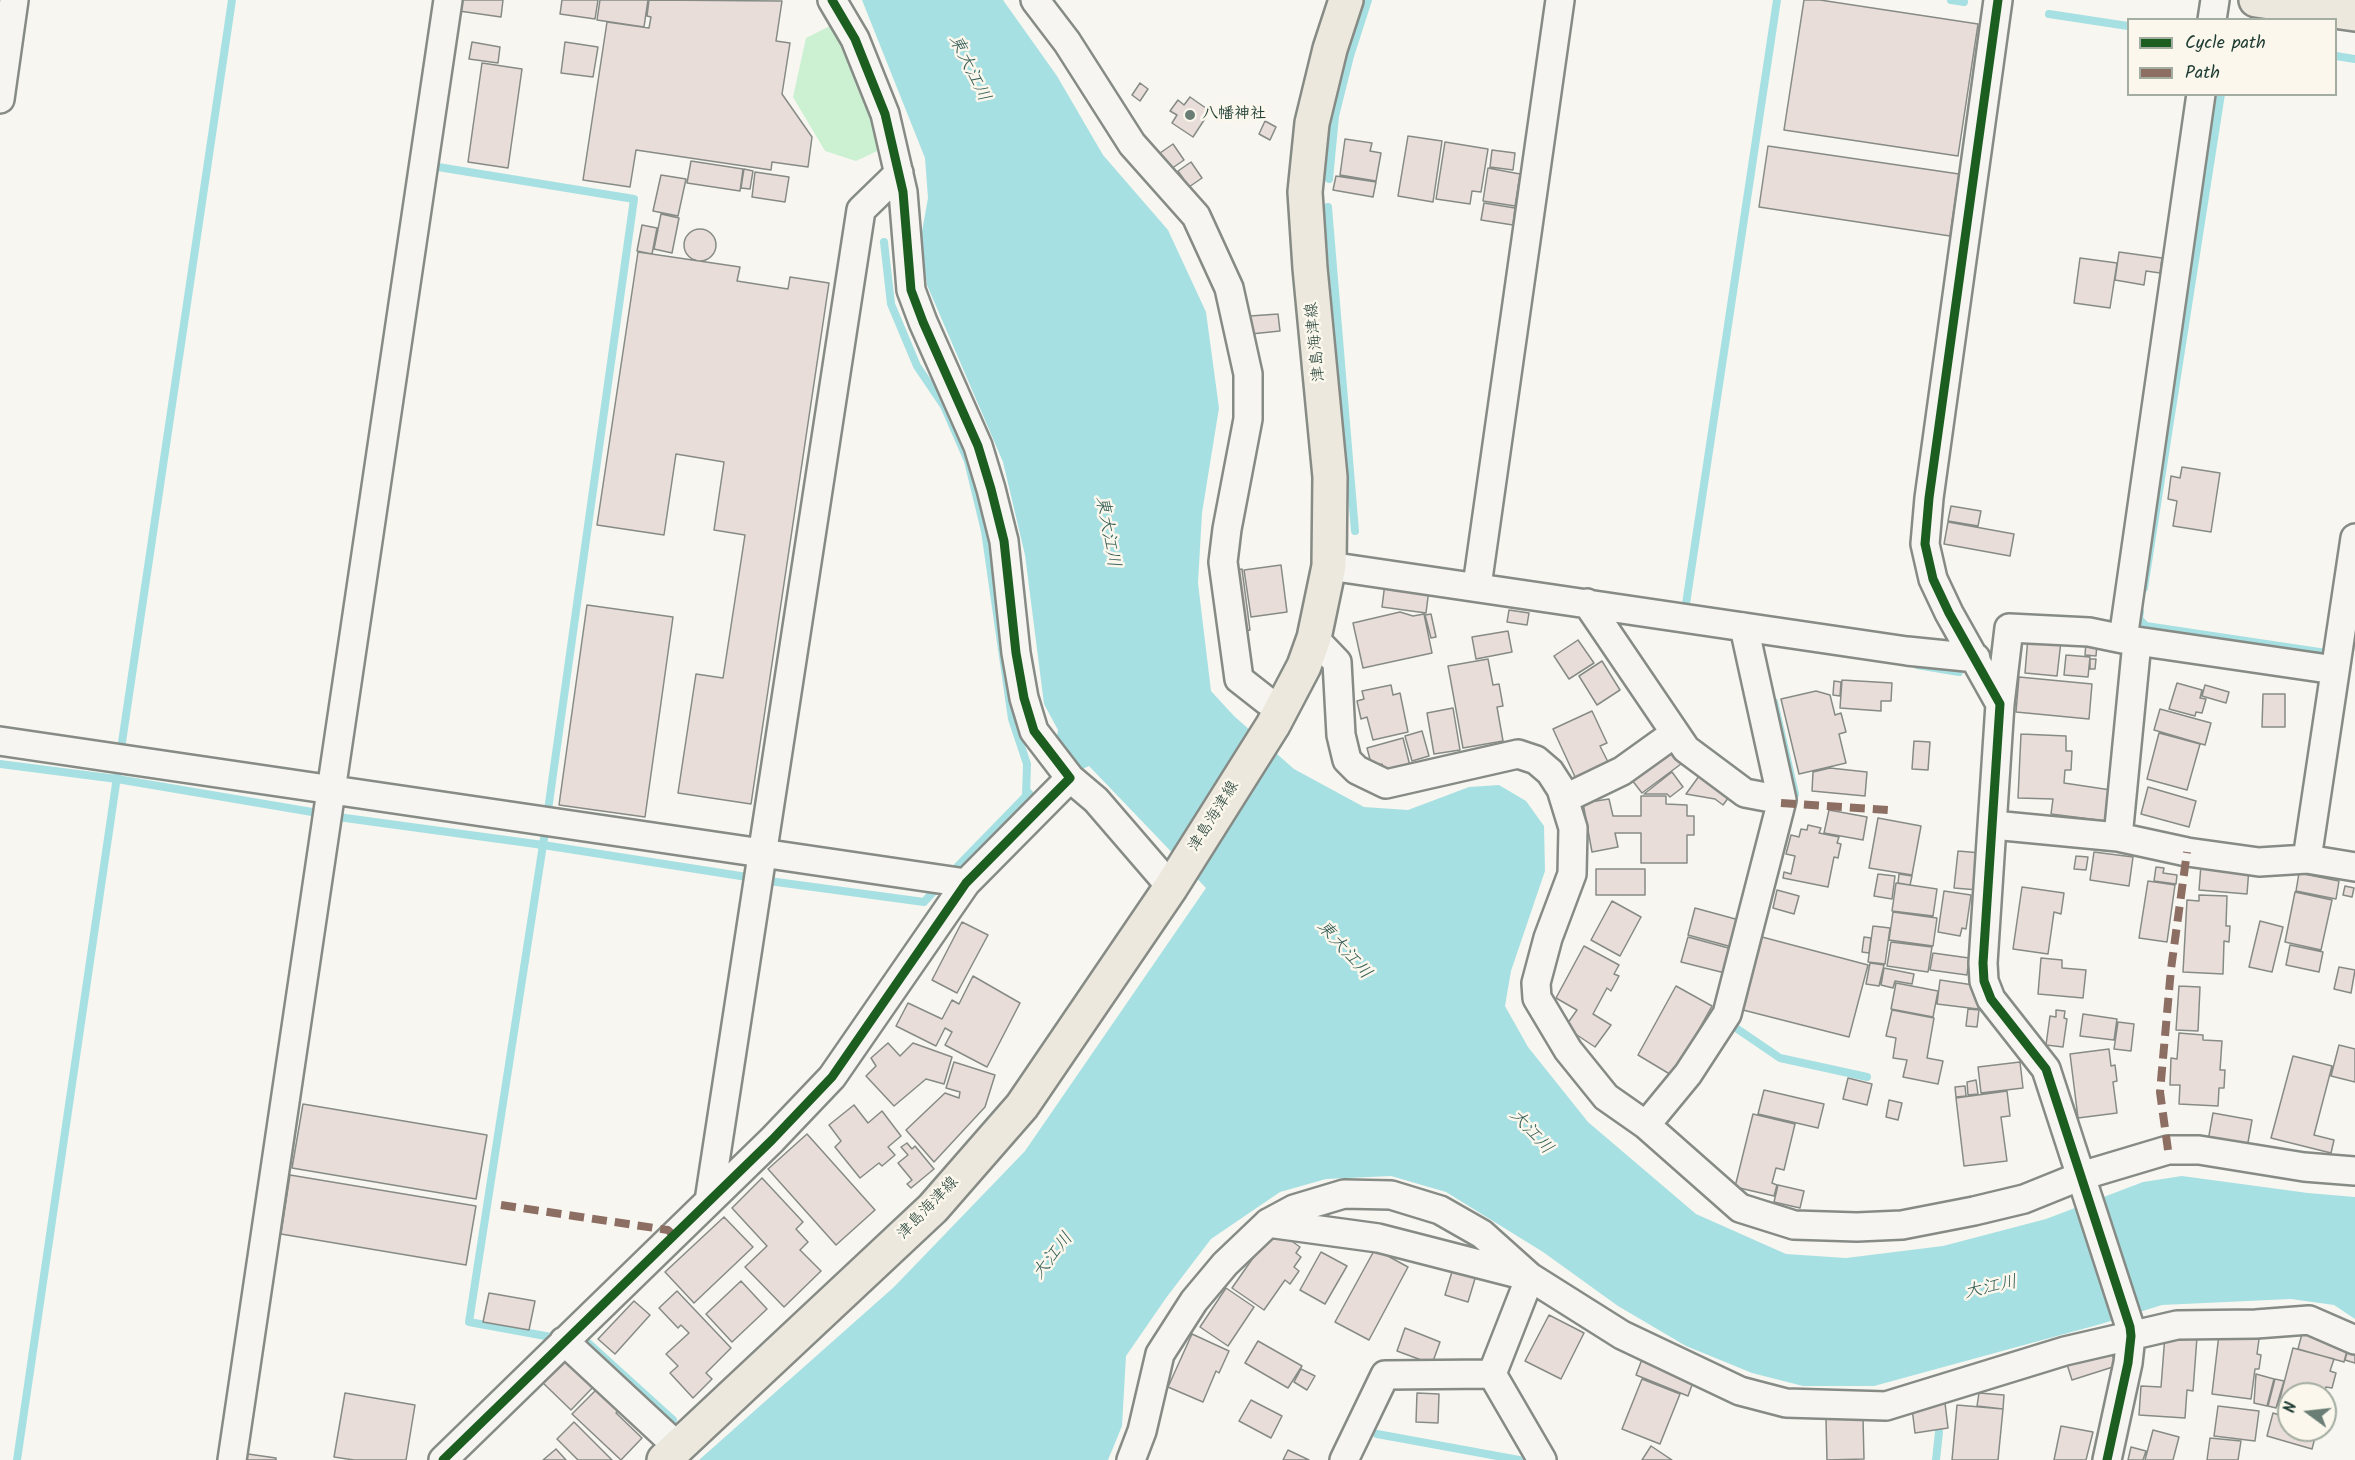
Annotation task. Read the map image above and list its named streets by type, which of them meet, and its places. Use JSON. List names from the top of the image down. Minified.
{"streets":{"main road":["津島海津線"]},"water":["東大江川","大江川"],"places":["八幡神社"],"legend":["Cycle path","Path"],"north":"left"}
